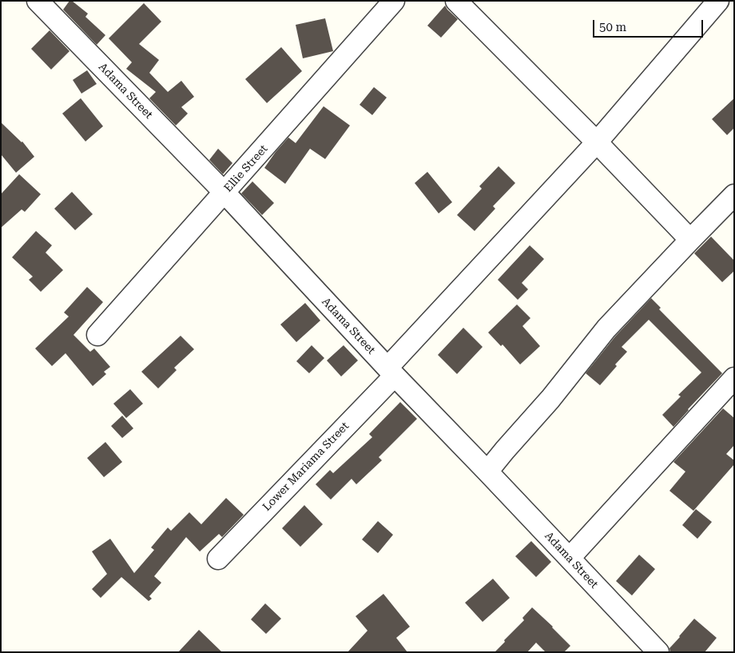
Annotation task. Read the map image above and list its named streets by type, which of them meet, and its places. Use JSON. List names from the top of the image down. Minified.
{"streets":{"street":["Adama Street","Ellie Street","Lower Mariama Street"]},"crossings":[["Adama Street","Ellie Street"],["Adama Street","Lower Mariama Street"]],"scale_bar":"50 m"}
